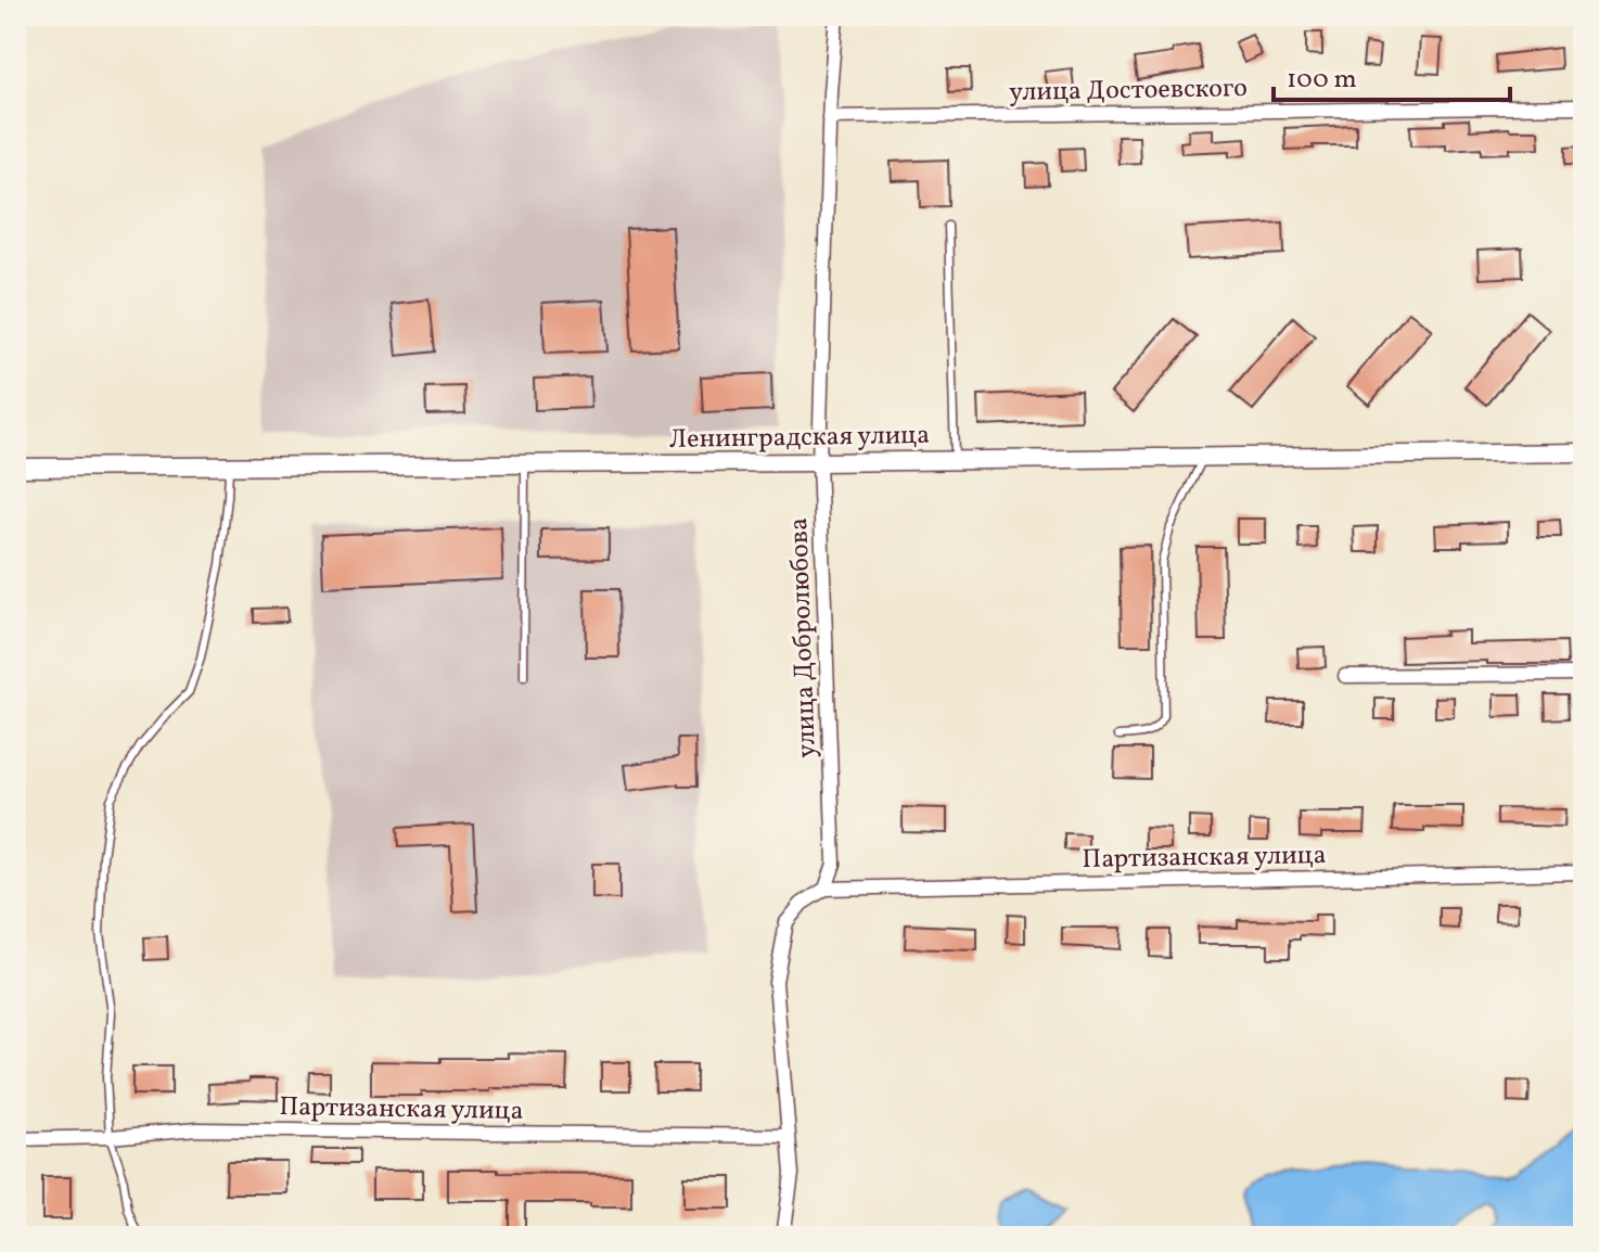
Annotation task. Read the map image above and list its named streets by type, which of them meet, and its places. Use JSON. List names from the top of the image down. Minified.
{"streets":{"street":["улица Достоевского","Ленинградская улица","улица Добролюбова","Партизанская улица"]},"crossings":[["улица Достоевского","улица Добролюбова"],["Ленинградская улица","улица Добролюбова"],["улица Добролюбова","Партизанская улица"]],"scale_bar":"100 m"}
